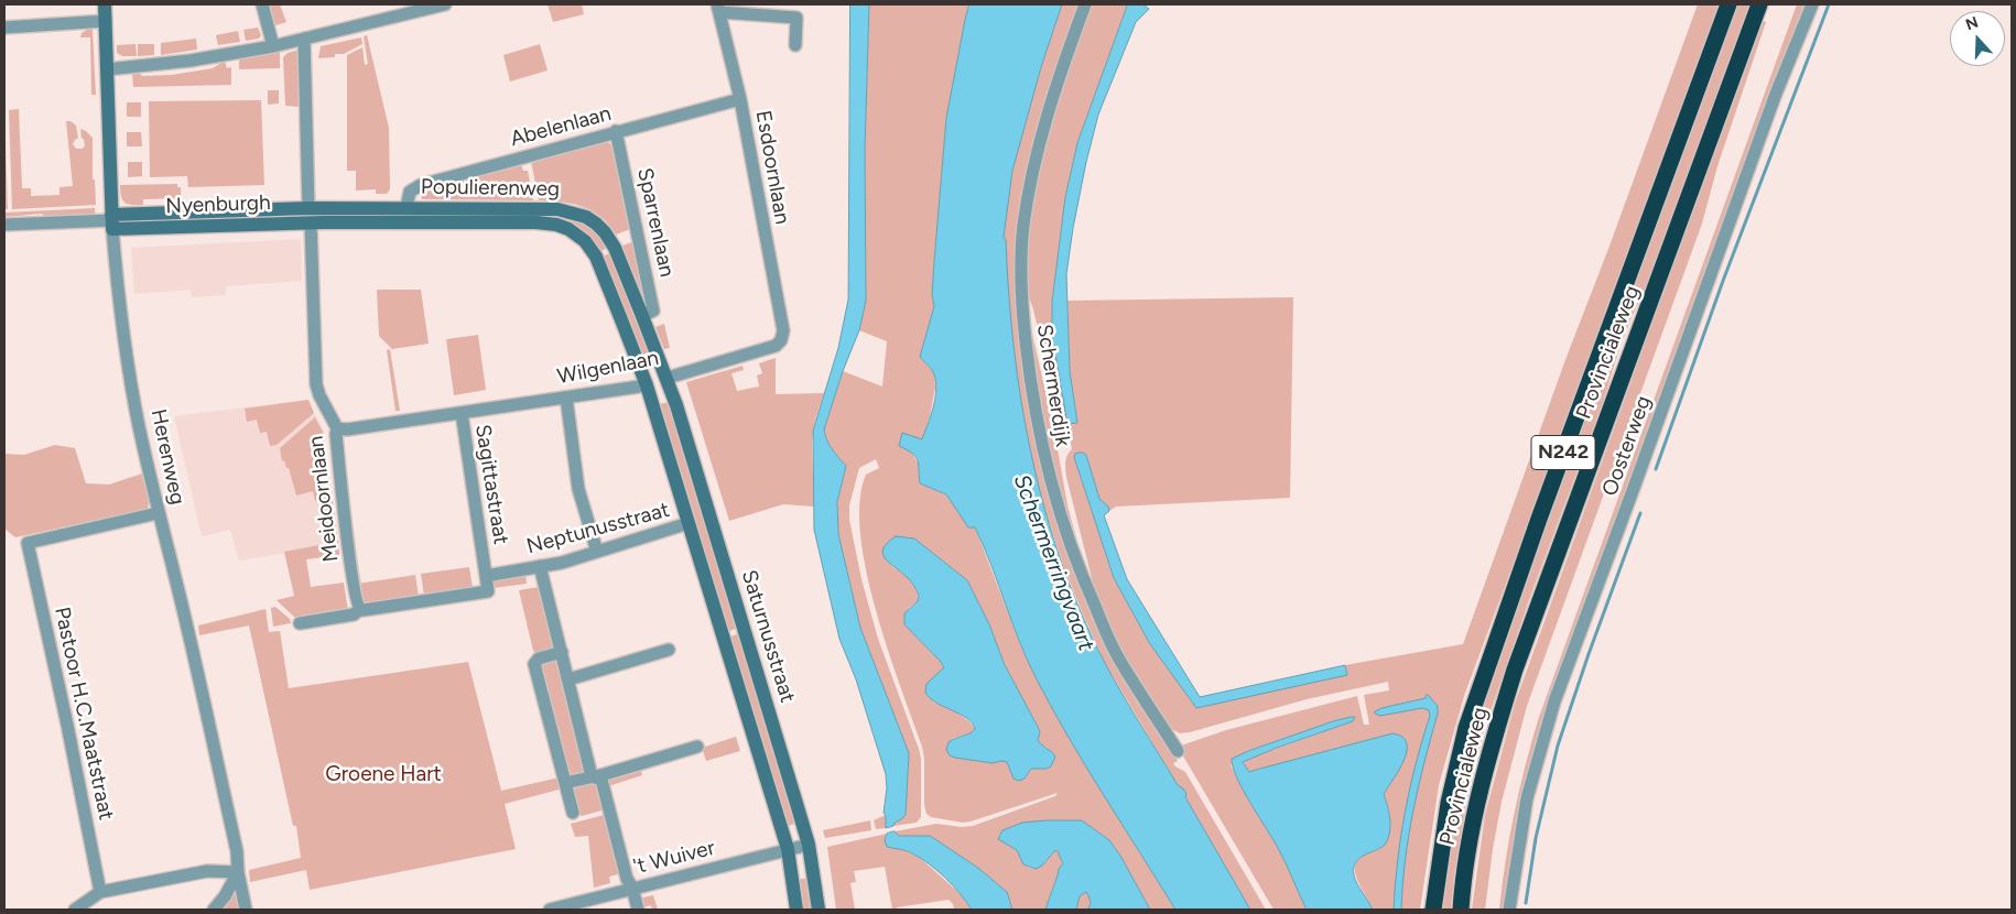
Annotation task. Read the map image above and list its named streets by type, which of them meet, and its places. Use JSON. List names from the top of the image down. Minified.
{"streets":{"highway":["Provincialeweg","N242"],"street":["Abelenlaan","Esdoornlaan","Populierenweg","Nyenburgh","Sparrenlaan","Wilgenlaan","Schermerdijk","Oosterweg","Herenweg","Sagittastraat","Meidoornlaan","Neptunusstraat","Saturnusstraat","Pastoor H.C.Maatstraat","'t Wuiver"]},"crossings":[["Abelenlaan","Esdoornlaan"],["Abelenlaan","Populierenweg"],["Abelenlaan","Sparrenlaan"],["Esdoornlaan","Wilgenlaan"],["Populierenweg","Nyenburgh"],["Populierenweg","Sparrenlaan"],["Populierenweg","Wilgenlaan"],["Populierenweg","Meidoornlaan"],["Populierenweg","Saturnusstraat"],["Nyenburgh","Herenweg"],["Nyenburgh","Meidoornlaan"],["Wilgenlaan","Sagittastraat"],["Wilgenlaan","Meidoornlaan"],["Wilgenlaan","Saturnusstraat"],["Herenweg","Pastoor H.C.Maatstraat"],["Sagittastraat","Neptunusstraat"],["Neptunusstraat","Saturnusstraat"],["Saturnusstraat","'t Wuiver"]],"water":["Schermerringvaart"],"parks":["Groene Hart"],"north":"top"}
